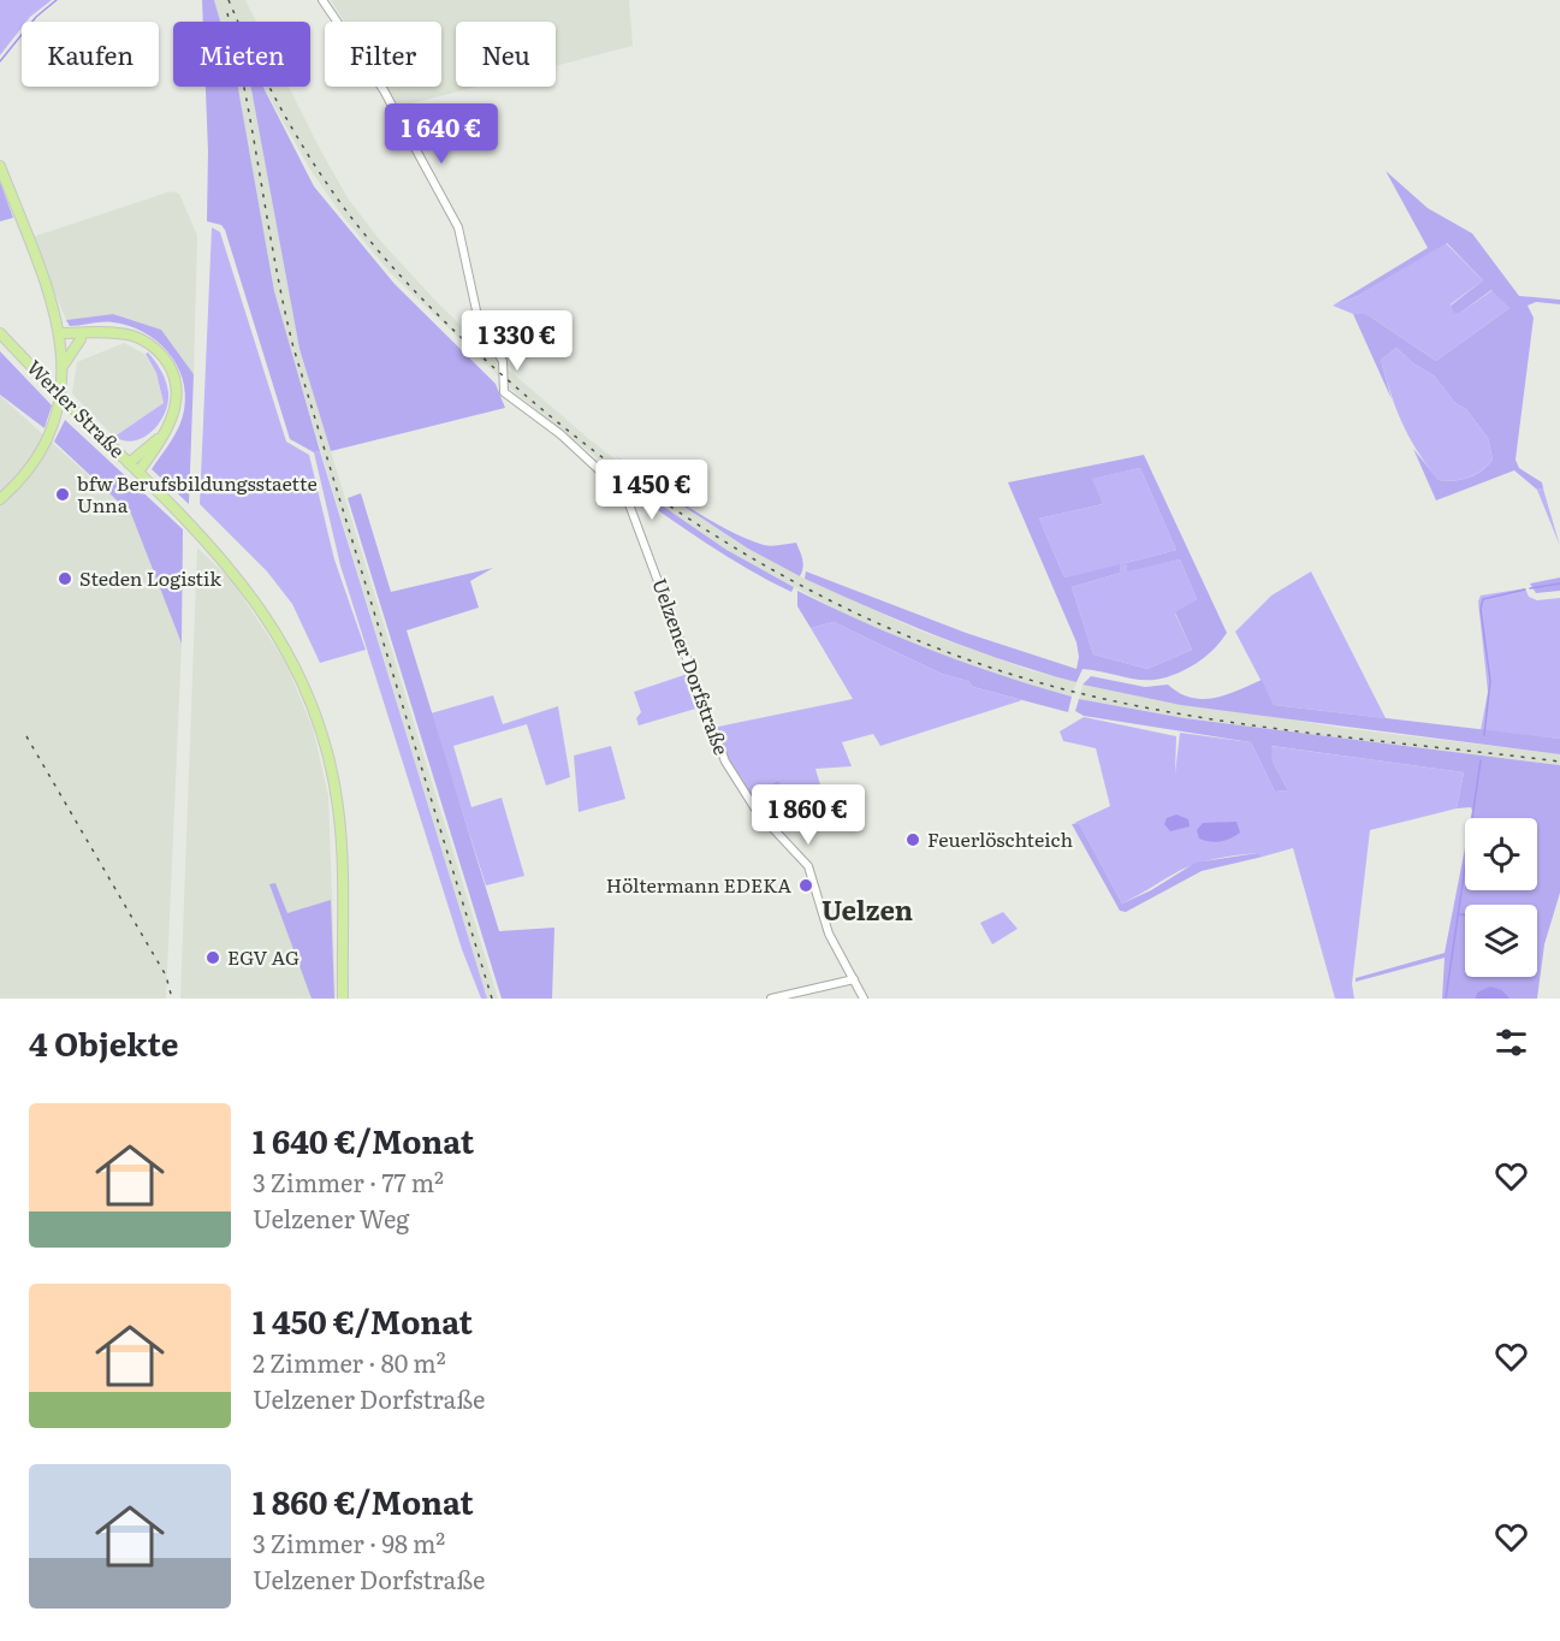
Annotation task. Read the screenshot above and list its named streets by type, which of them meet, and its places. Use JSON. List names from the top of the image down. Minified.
{"streets":{"main road":["Werler Straße"],"street":["Uelzener Dorfstraße"]},"districts":["Uelzen"],"places":["bfw Berufsbildungsstaette Unna","Steden Logistik","Feuerlöschteich","Höltermann EDEKA","EGV AG"],"page":{"chip":["Kaufen","Mieten","Filter","Neu"],"price":["1 640 €","1 330 €","1 450 €","1 860 €"],"heading":"4 Objekte","list":[{"name":"1 640 €/Monat","note":"3 Zimmer · 77 m² · Uelzener Weg"},{"name":"1 450 €/Monat","note":"2 Zimmer · 80 m² · Uelzener Dorfstraße"},{"name":"1 860 €/Monat","note":"3 Zimmer · 98 m² · Uelzener Dorfstraße"}]}}
